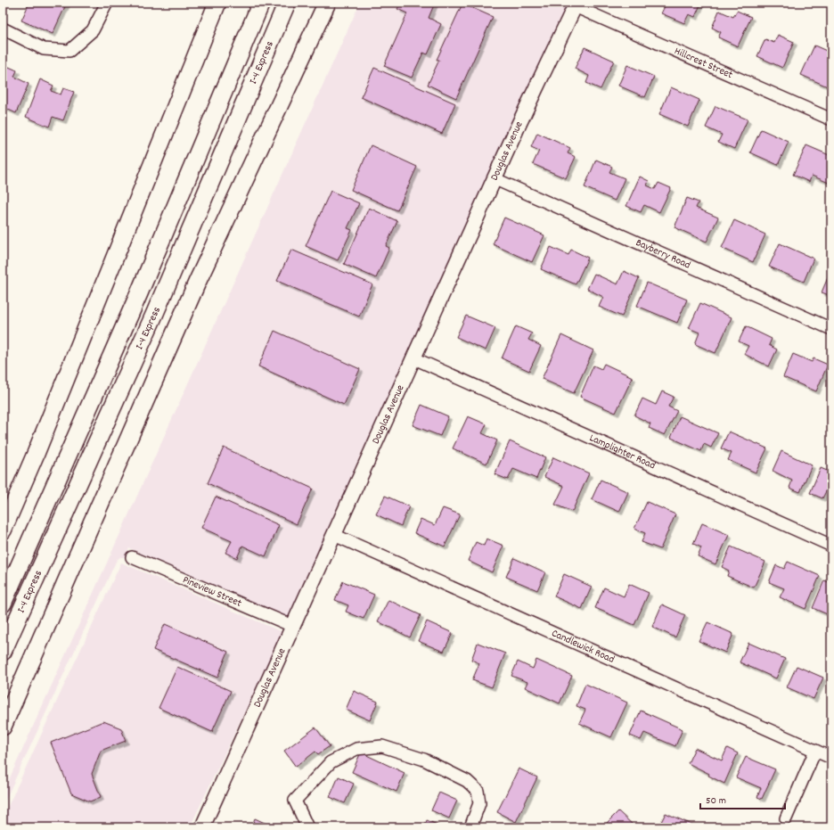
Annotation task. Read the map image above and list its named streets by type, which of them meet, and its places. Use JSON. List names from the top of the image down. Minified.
{"streets":{"highway":["I-4 Express"],"main road":["Douglas Avenue"],"street":["Hillcrest Street","Bayberry Road","Lamplighter Road","Pineview Street","Candlewick Road"]},"crossings":[["Hillcrest Street","Douglas Avenue"],["Douglas Avenue","Bayberry Road"],["Douglas Avenue","Lamplighter Road"],["Douglas Avenue","Pineview Street"],["Douglas Avenue","Candlewick Road"]],"scale_bar":"50 m"}
